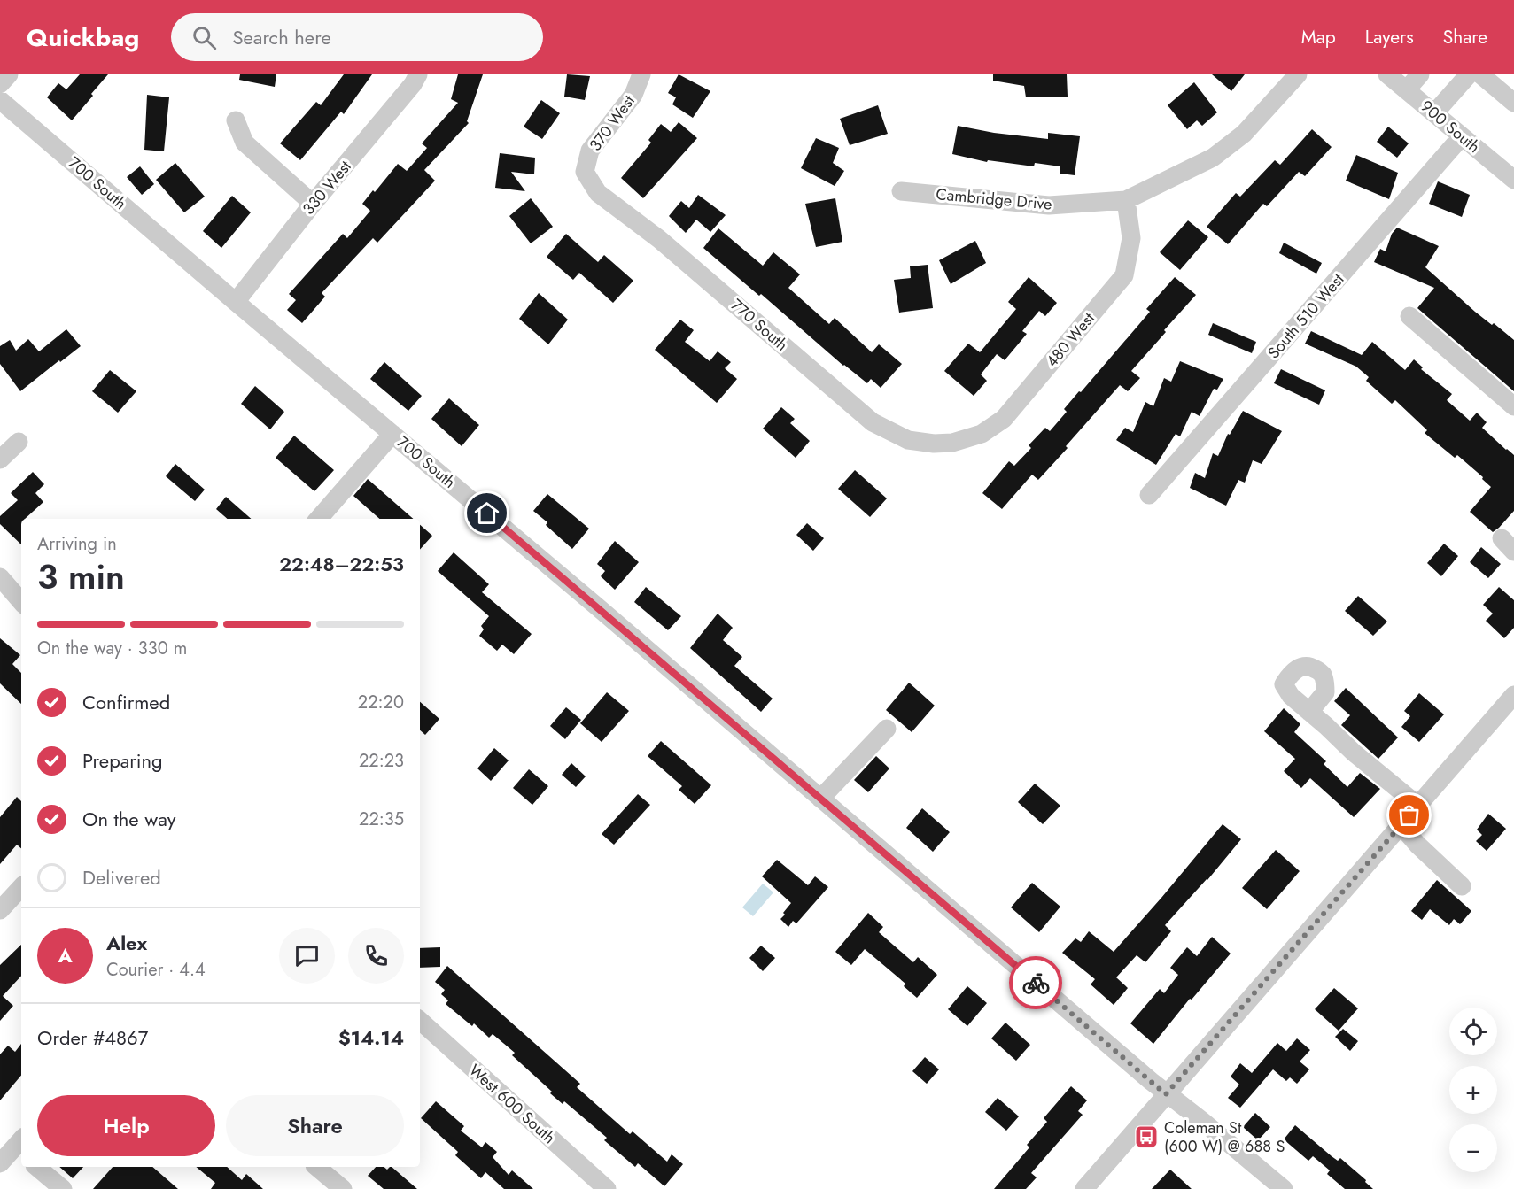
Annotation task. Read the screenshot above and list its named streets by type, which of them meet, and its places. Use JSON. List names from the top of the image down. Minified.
{"streets":{"street":["370 West","900 South","700 South","330 West","Cambridge Drive","South 510 West","770 South","480 West","West 600 South"]},"crossings":[["370 West","770 South"],["900 South","South 510 West"],["700 South","330 West"],["Cambridge Drive","480 West"],["770 South","480 West"]],"places":{"bus stop":["Coleman St (600 W) @ 688 S"]},"page":{"header":"Quickbag","search":"Search here","nav":["Map","Layers","Share"],"heading":["3 min","Arriving in","22:48–22:53"],"panel":["Alex","Courier · 4.4","Order #4867","$14.14"],"bar":"On the way · 330 m","list":[["Confirmed","22:20"],["Preparing","22:23"],["On the way","22:35"],"Delivered"],"round":"A","map_buttons":["+","−"],"buttons":["Help","Share"]}}
